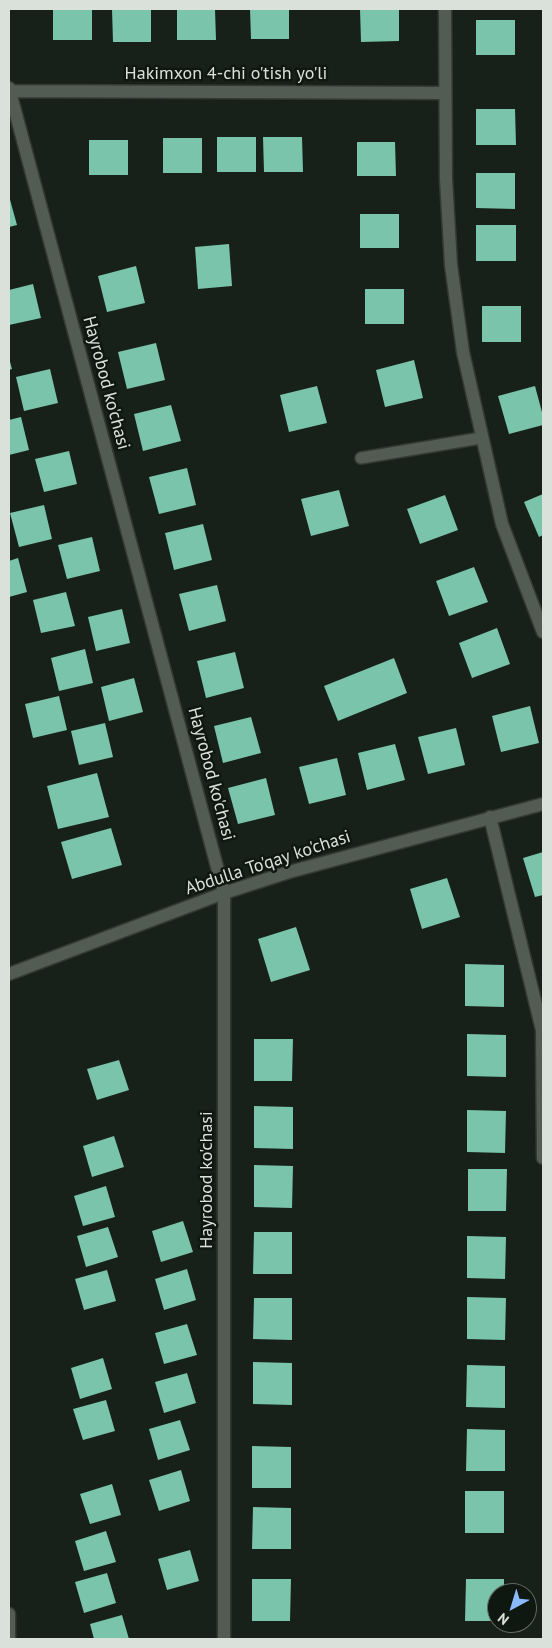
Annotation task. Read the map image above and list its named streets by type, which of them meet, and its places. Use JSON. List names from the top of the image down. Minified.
{"streets":{"street":["Hakimxon 4-chi o'tish yo'li","Hayrobod ko'chasi","Abdulla To'qay ko'chasi"]},"crossings":[["Hakimxon 4-chi o'tish yo'li","Hayrobod ko'chasi"],["Hayrobod ko'chasi","Abdulla To'qay ko'chasi"]],"north":"bottom left"}
